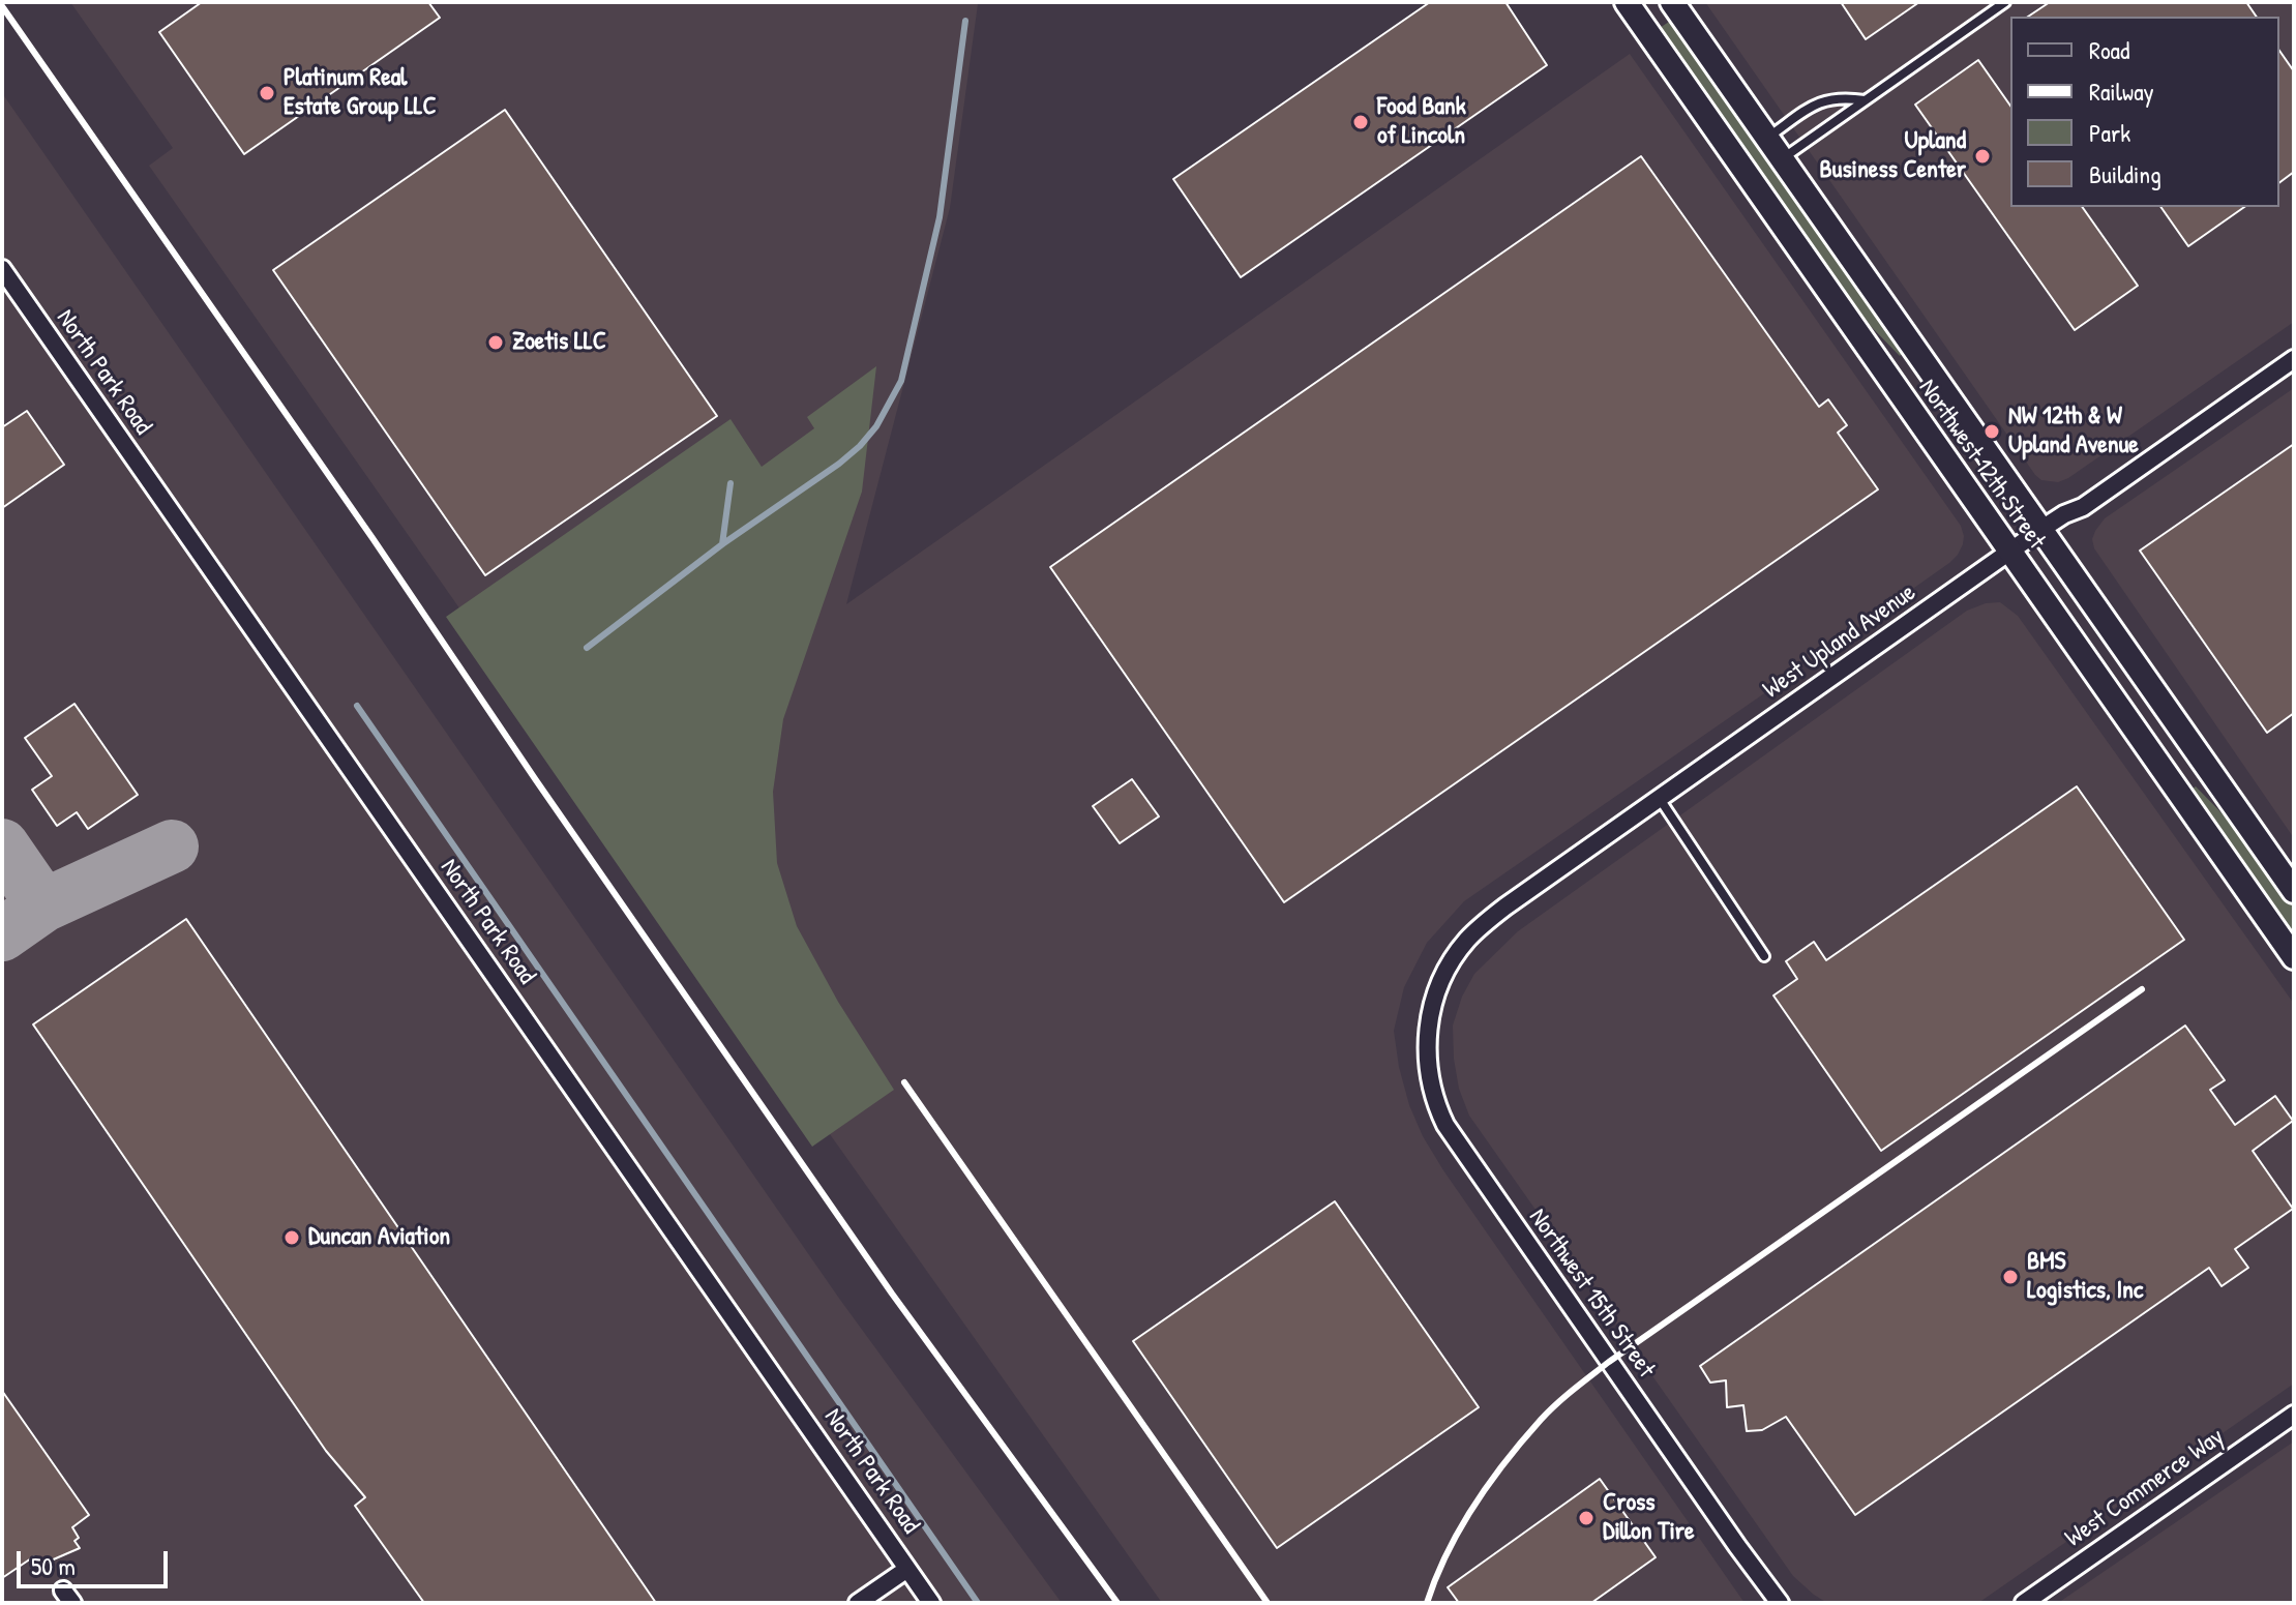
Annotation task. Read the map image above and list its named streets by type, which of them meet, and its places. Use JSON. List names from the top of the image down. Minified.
{"streets":{"main road":["Northwest 12th Street"],"street":["North Park Road","West Upland Avenue","Northwest 15th Street","West Commerce Way"]},"crossings":[["Northwest 12th Street","West Upland Avenue"],["West Upland Avenue","Northwest 15th Street"]],"places":["Platinum Real Estate Group LLC","Food Bank of Lincoln","Upland Business Center","Zoetis LLC","NW 12th & W Upland Avenue","Duncan Aviation","BMS Logistics, Inc","Cross Dillon Tire"],"legend":["Road","Railway","Park","Building"],"scale_bar":"50 m"}
